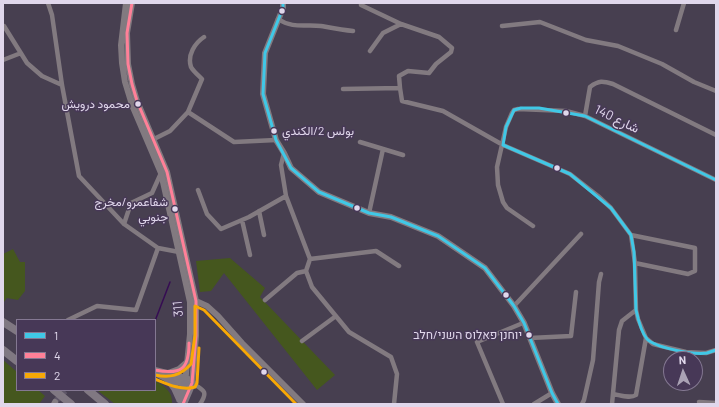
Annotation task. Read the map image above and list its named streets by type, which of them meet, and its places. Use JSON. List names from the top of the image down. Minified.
{"streets":{"street":["شارع 140","311"]},"places":["محمود درويش","بولس 2/الكندي","شفاعمرو/مخرج جنوبي","יוחנן פאלוס השני/חלב"],"lines":["transit line 1","transit line 4","transit line 2"],"legend":["1","4","2"],"north":"top"}
